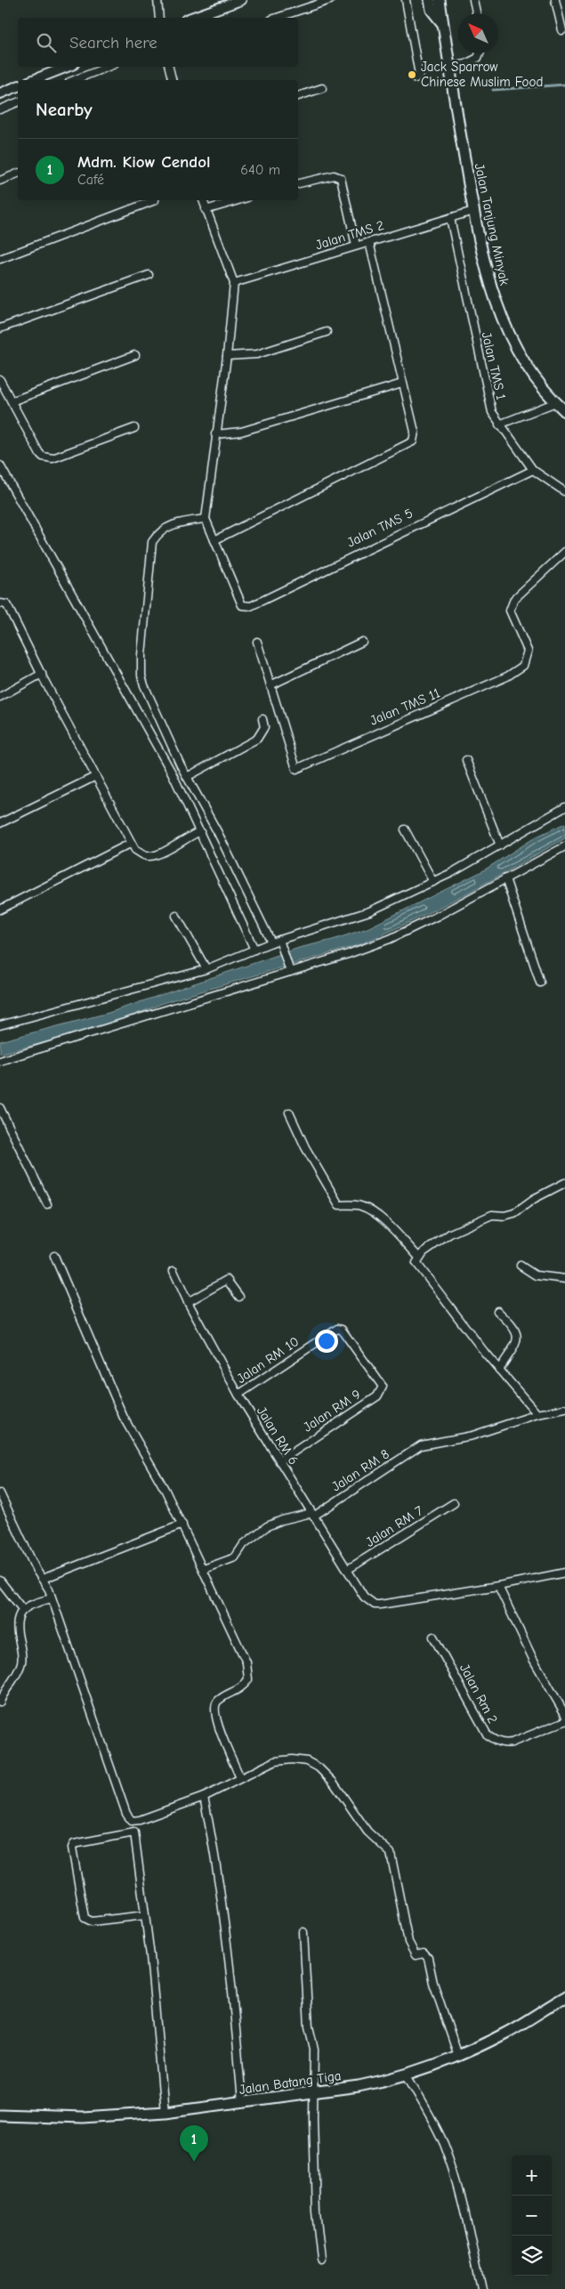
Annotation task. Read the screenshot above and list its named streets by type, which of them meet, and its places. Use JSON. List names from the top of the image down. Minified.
{"streets":{"main road":["Jalan Tanjung Minyak","Jalan Batang Tiga"],"street":["Jalan TMS 2","Jalan TMS 1","Jalan TMS 5","Jalan TMS 11","Jalan RM 10","Jalan RM 9","Jalan RM 6","Jalan RM 8","Jalan RM 7","Jalan Rm 2"]},"crossings":[["Jalan Tanjung Minyak","Jalan TMS 2"],["Jalan TMS 2","Jalan TMS 1"],["Jalan TMS 1","Jalan TMS 5"],["Jalan RM 10","Jalan RM 9"],["Jalan RM 10","Jalan RM 6"],["Jalan RM 9","Jalan RM 6"],["Jalan RM 6","Jalan RM 8"],["Jalan RM 6","Jalan RM 7"]],"places":["Jack Sparrow Chinese Muslim Food"],"north":"top left","page":{"search":"Search here","heading":"Nearby","list":[{"mark":"1","name":"Mdm. Kiow Cendol","note":"Café","value":"640 m"}],"pins":"1","map_buttons":["+","−"]}}
